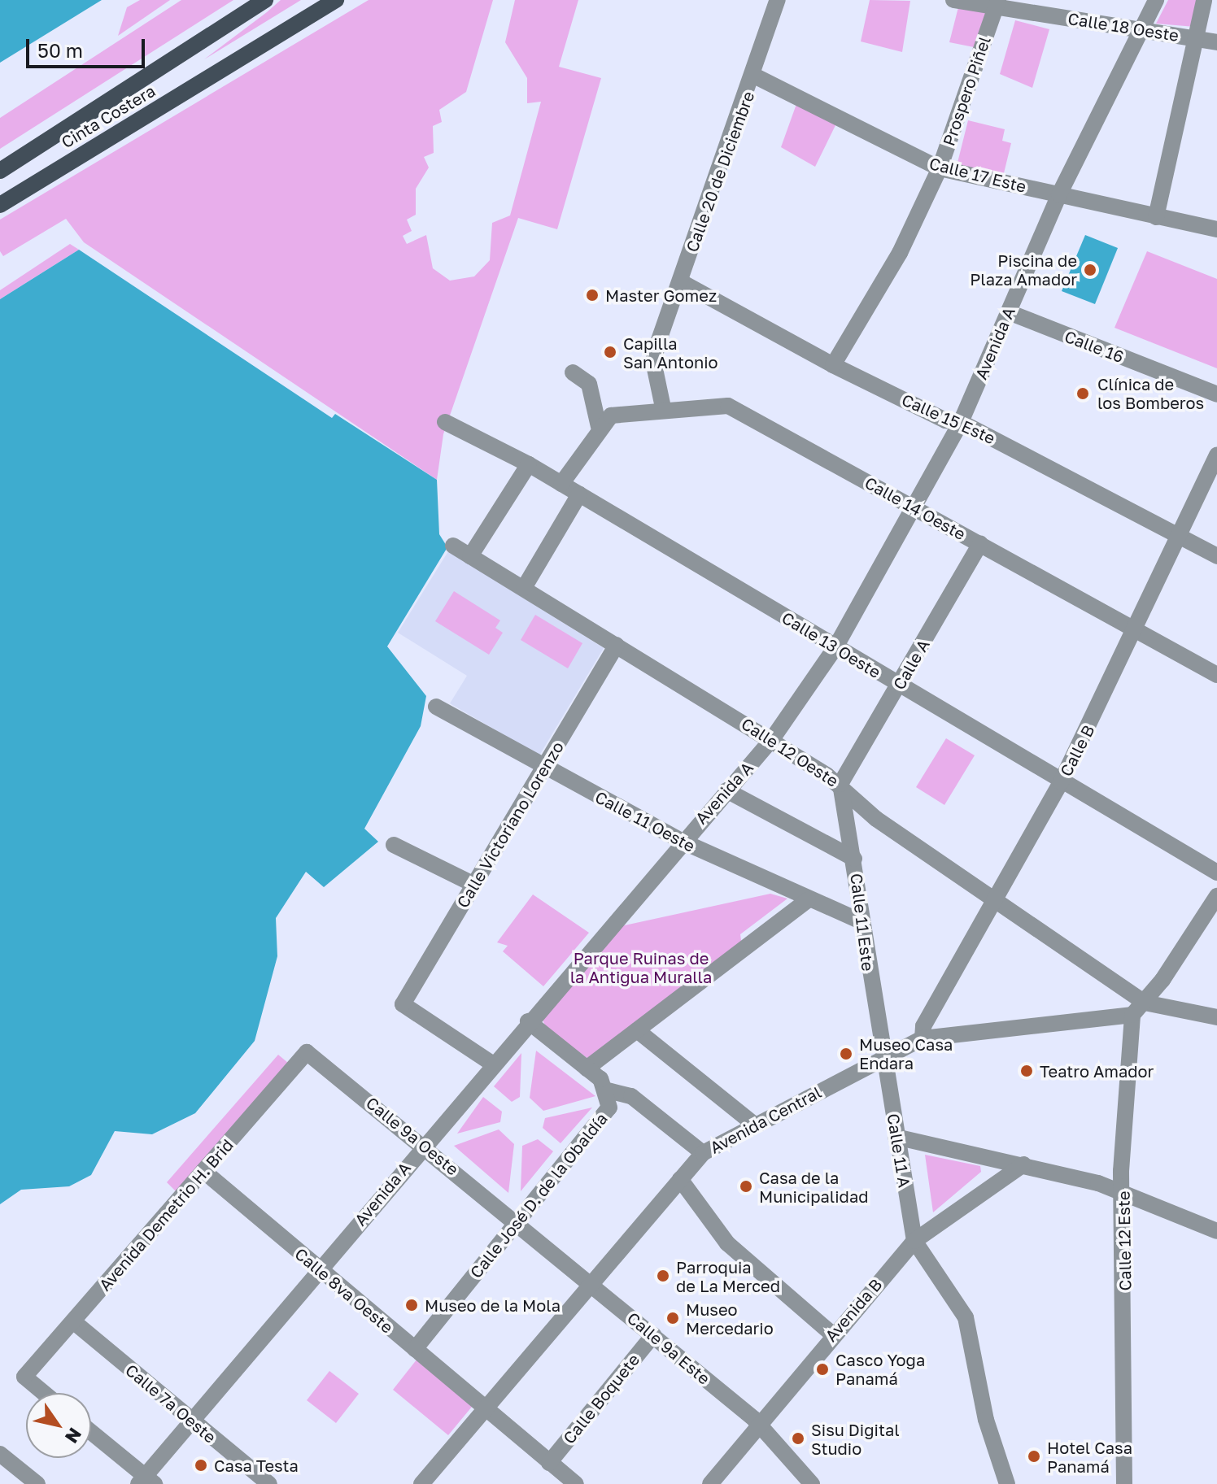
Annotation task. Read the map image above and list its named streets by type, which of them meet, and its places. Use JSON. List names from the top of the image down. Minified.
{"streets":{"main road":["Cinta Costera"],"street":["Calle 18 Oeste","Prospero Piñel","Calle 20 de Diciembre","Calle 17 Este","Avenida A","Calle 16","Calle 15 Este","Calle 14 Oeste","Calle 13 Oeste","Calle A","Calle B","Calle 12 Oeste","Calle 11 Oeste","Calle Victoriano Lorenzo","Calle 11 Este","Avenida Central","Calle 9a Oeste","Calle 11 A","Calle José D. de la Obaldía","Avenida Demetrio H. Brid","Calle 12 Este","Calle 8va Oeste","Avenida B","Calle 9a Este","Calle Boquete","Calle 7a Oeste"]},"crossings":[["Calle 18 Oeste","Prospero Piñel"],["Calle 18 Oeste","Avenida A"],["Prospero Piñel","Calle 17 Este"],["Prospero Piñel","Calle 15 Este"],["Calle 20 de Diciembre","Calle 17 Este"],["Calle 20 de Diciembre","Calle 15 Este"],["Calle 20 de Diciembre","Calle 14 Oeste"],["Calle 17 Este","Avenida A"],["Avenida A","Calle 16"],["Avenida A","Calle 15 Este"],["Avenida A","Calle 14 Oeste"],["Avenida A","Calle 13 Oeste"],["Avenida A","Calle 12 Oeste"],["Avenida A","Calle 11 Oeste"],["Avenida A","Calle Victoriano Lorenzo"],["Avenida A","Calle 9a Oeste"],["Avenida A","Calle José D. de la Obaldía"],["Avenida A","Calle 8va Oeste"],["Avenida A","Calle 7a Oeste"],["Calle 15 Este","Calle B"],["Calle 14 Oeste","Calle A"],["Calle 14 Oeste","Calle B"],["Calle 13 Oeste","Calle A"],["Calle 13 Oeste","Calle B"],["Calle A","Calle 12 Oeste"],["Calle A","Calle 11 Este"],["Calle B","Calle 12 Oeste"],["Calle B","Avenida Central"],["Calle 12 Oeste","Calle Victoriano Lorenzo"],["Calle 12 Oeste","Calle 11 Este"],["Calle 11 Oeste","Calle Victoriano Lorenzo"],["Calle 11 Oeste","Calle 11 Este"],["Calle 11 Este","Avenida Central"],["Calle 11 Este","Calle 11 A"],["Avenida Central","Calle 11 A"],["Avenida Central","Calle 12 Este"],["Avenida Central","Calle 8va Oeste"],["Avenida Central","Calle 9a Este"],["Calle 9a Oeste","Calle José D. de la Obaldía"],["Calle 9a Oeste","Avenida Demetrio H. Brid"],["Calle 9a Oeste","Calle 9a Este"],["Calle 11 A","Avenida B"],["Calle José D. de la Obaldía","Calle 8va Oeste"],["Calle José D. de la Obaldía","Calle 9a Este"],["Avenida Demetrio H. Brid","Calle 8va Oeste"],["Avenida Demetrio H. Brid","Calle 7a Oeste"],["Calle 8va Oeste","Calle Boquete"],["Avenida B","Calle 9a Este"],["Calle 9a Este","Calle Boquete"]],"parks":["Parque Ruinas de la Antigua Muralla"],"places":["Piscina de Plaza Amador","Master Gomez","Capilla San Antonio","Clínica de los Bomberos","Museo Casa Endara","Teatro Amador","Casa de la Municipalidad","Parroquia de La Merced","Museo de la Mola","Museo Mercedario","Casco Yoga Panamá","Sisu Digital Studio","Hotel Casa Panamá","Casa Testa"],"scale_bar":"50 m","north":"bottom right"}
